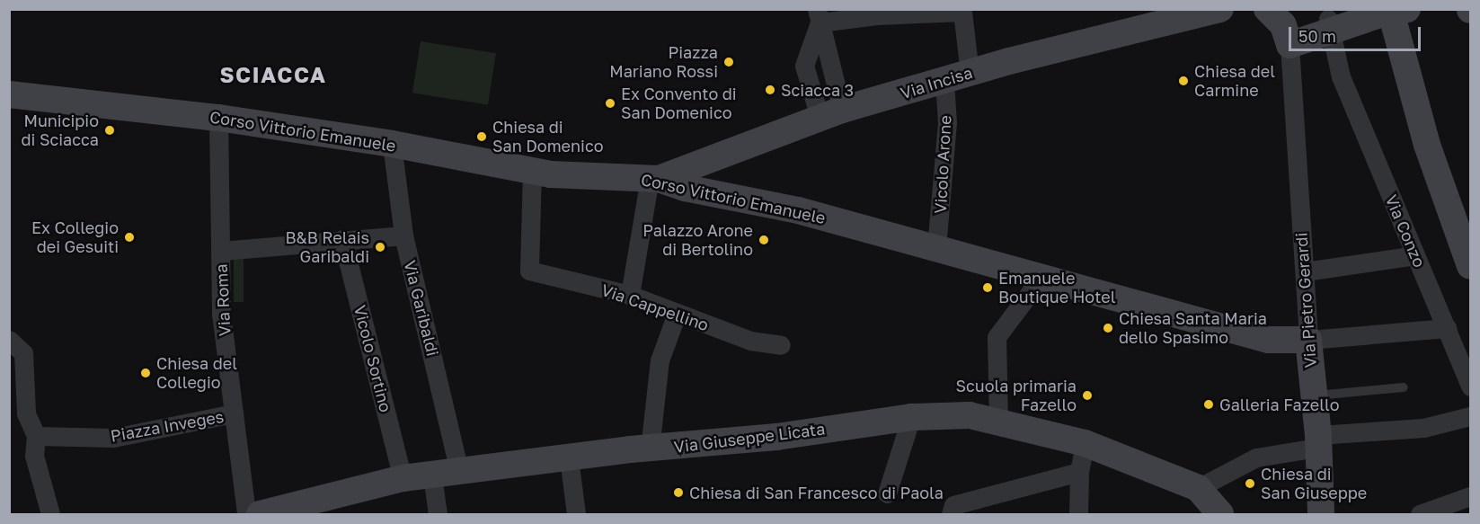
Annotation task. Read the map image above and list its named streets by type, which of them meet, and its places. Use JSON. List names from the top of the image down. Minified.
{"streets":{"street":["Via Incisa","Corso Vittorio Emanuele","Vicolo Arone","Via Conzo","Via Roma","Via Pietro Gerardi","Via Cappellino","Via Garibaldi","Vicolo Sortino","Piazza Inveges","Via Giuseppe Licata"]},"crossings":[["Via Incisa","Corso Vittorio Emanuele"],["Via Incisa","Vicolo Arone"],["Corso Vittorio Emanuele","Vicolo Arone"],["Corso Vittorio Emanuele","Via Conzo"],["Corso Vittorio Emanuele","Via Roma"],["Corso Vittorio Emanuele","Via Pietro Gerardi"],["Corso Vittorio Emanuele","Via Cappellino"],["Corso Vittorio Emanuele","Via Garibaldi"],["Via Roma","Piazza Inveges"],["Via Garibaldi","Via Giuseppe Licata"],["Vicolo Sortino","Via Giuseppe Licata"]],"districts":["SCIACCA"],"places":["Piazza Mariano Rossi","Chiesa del Carmine","Sciacca 3","Ex Convento di San Domenico","Municipio di Sciacca","Chiesa di San Domenico","Ex Collegio dei Gesuiti","Palazzo Arone di Bertolino","B&B Relais Garibaldi","Emanuele Boutique Hotel","Chiesa Santa Maria dello Spasimo","Chiesa del Collegio","Scuola primaria Fazello","Galleria Fazello","Chiesa di San Giuseppe","Chiesa di San Francesco di Paola"],"scale_bar":"50 m"}
